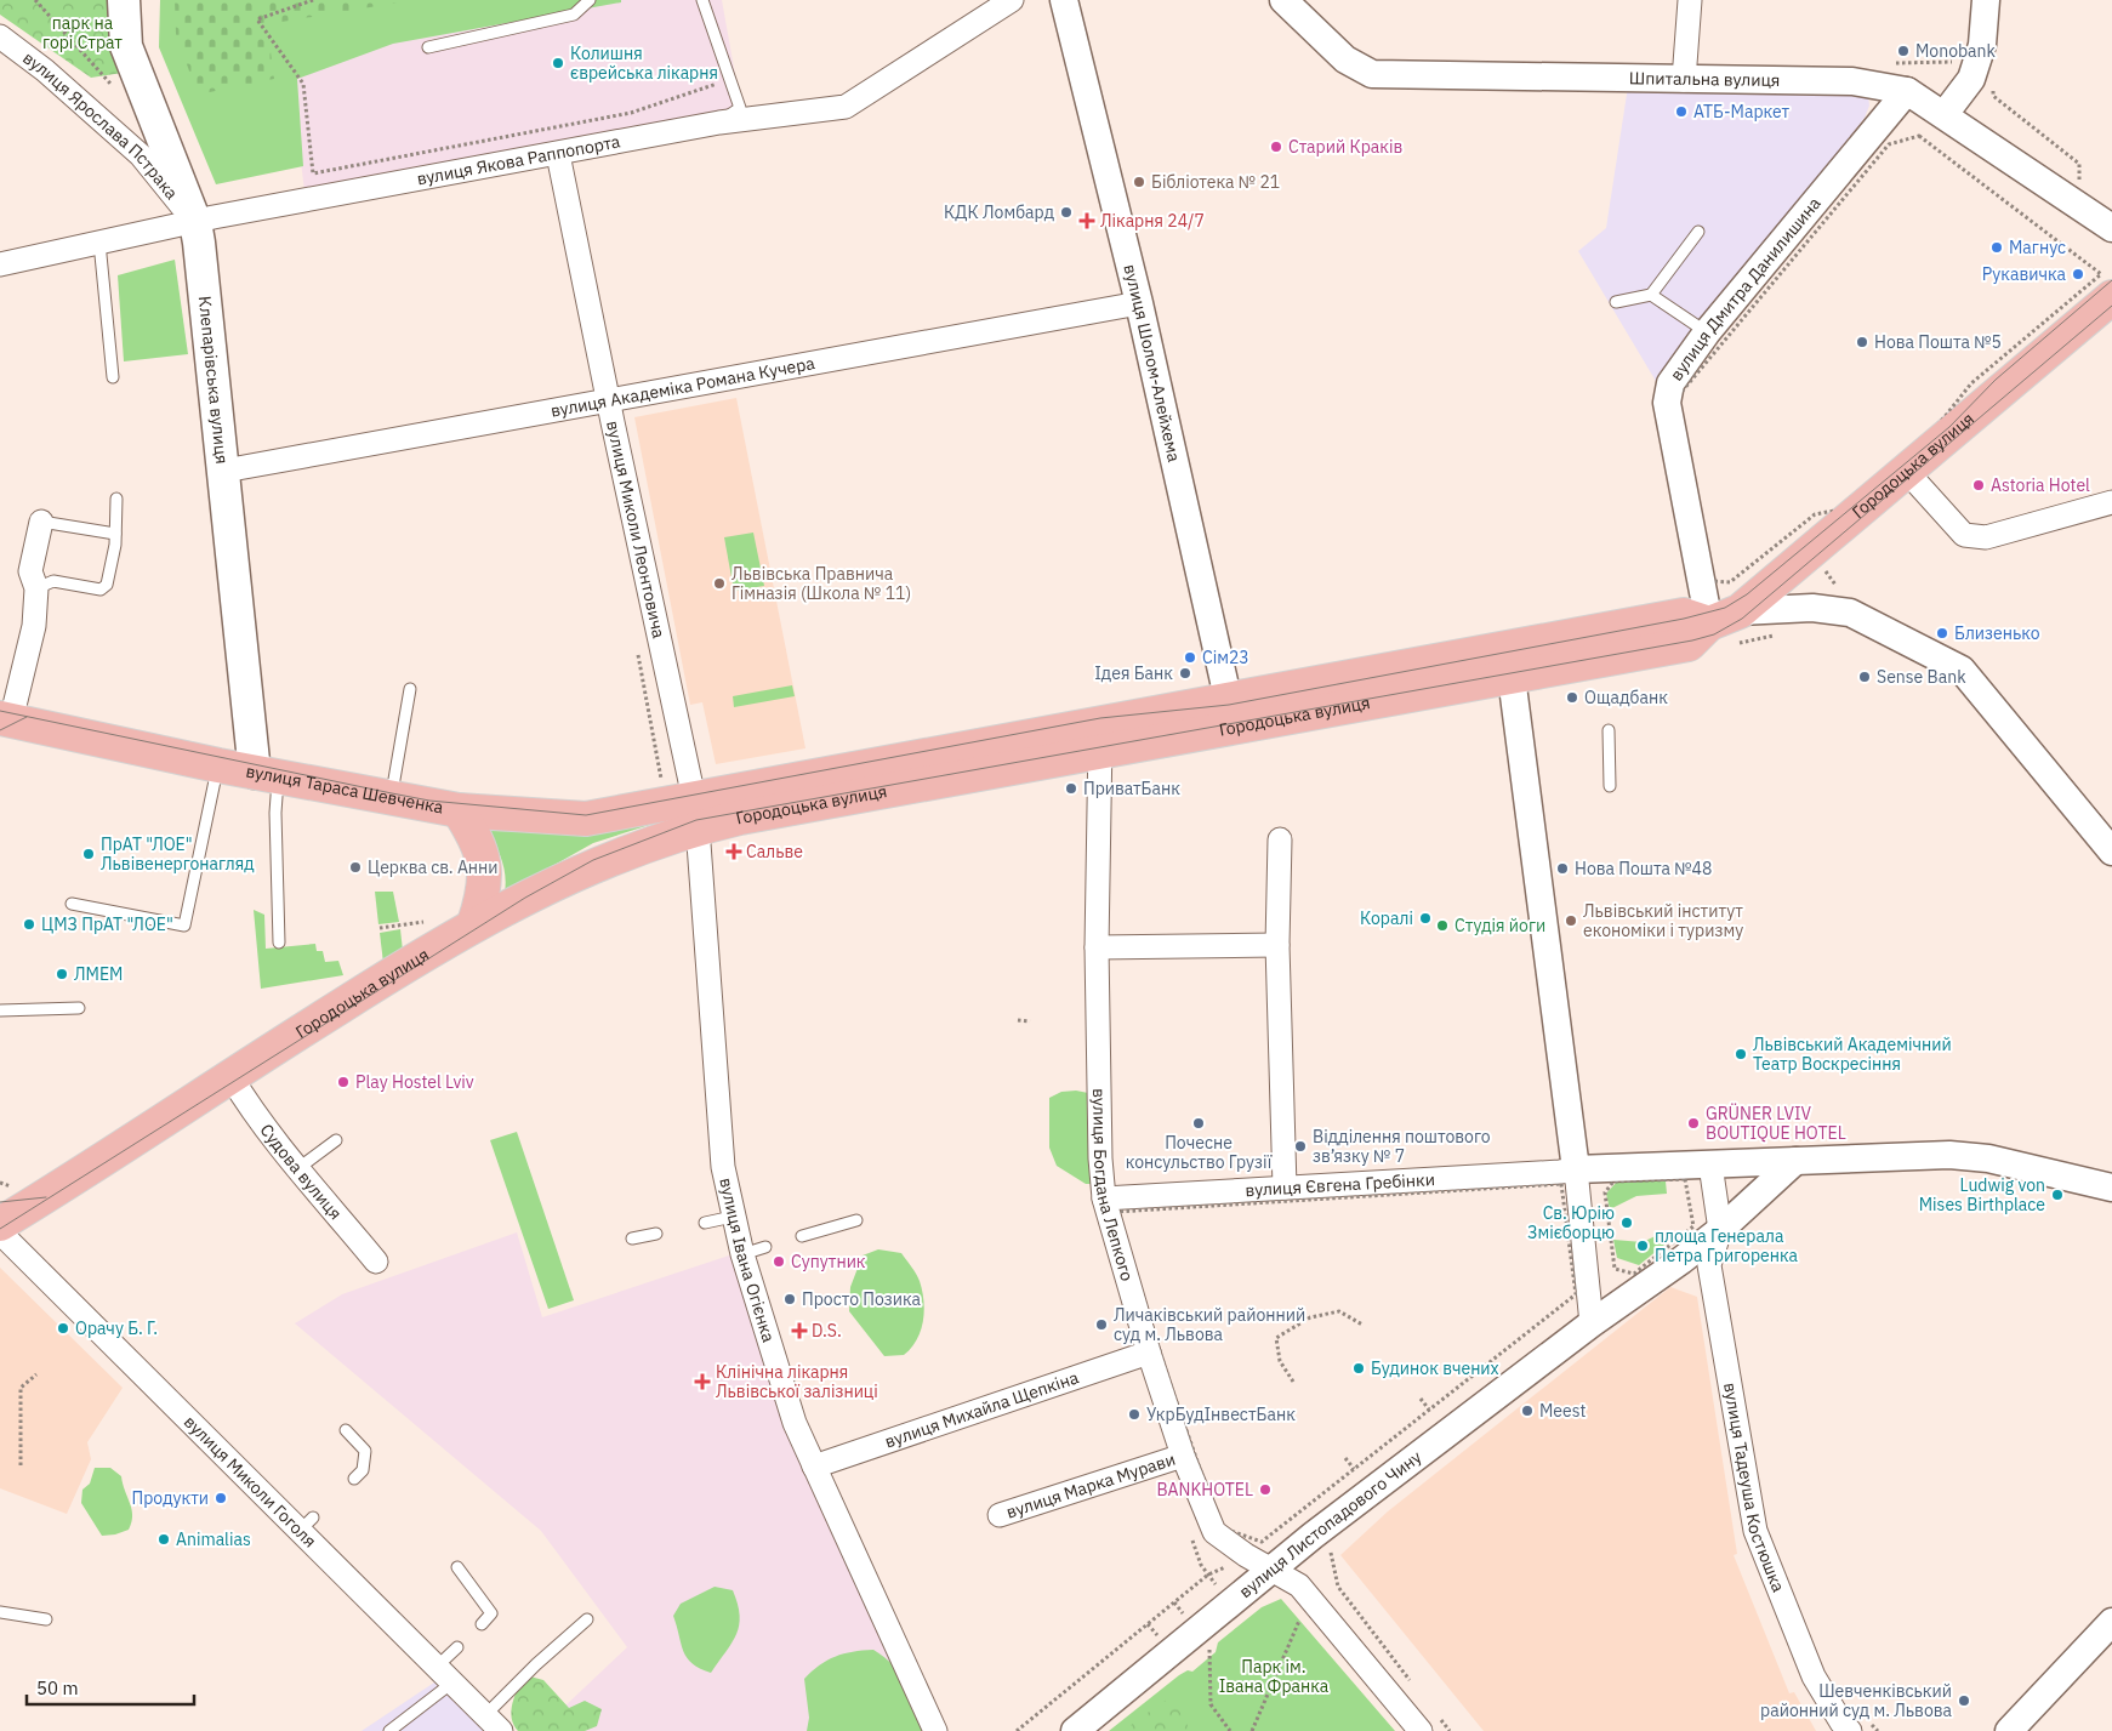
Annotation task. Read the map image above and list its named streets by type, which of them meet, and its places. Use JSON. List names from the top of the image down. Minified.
{"streets":{"main road":["Клепарівська вулиця","Городоцька вулиця","вулиця Тараса Шевченка"],"street":["Шпитальна вулиця","вулиця Ярослава Пстрака","вулиця Якова Раппопорта","вулиця Дмитра Данилишина","вулиця Шолом-Алейхема","вулиця Академіка Романа Кучера","вулиця Миколи Леонтовича","Судова вулиця","вулиця Богдана Лепкого","вулиця Євгена Гребінки","вулиця Івана Огієнка","вулиця Михайла Щепкіна","вулиця Миколи Гоголя","вулиця Марка Мурави","вулиця Тадеуша Костюшка","вулиця Листопадового Чину"]},"crossings":[["Шпитальна вулиця","вулиця Дмитра Данилишина"],["вулиця Ярослава Пстрака","вулиця Якова Раппопорта"],["вулиця Ярослава Пстрака","Клепарівська вулиця"],["вулиця Якова Раппопорта","Клепарівська вулиця"],["вулиця Якова Раппопорта","вулиця Миколи Леонтовича"],["вулиця Дмитра Данилишина","Городоцька вулиця"],["вулиця Шолом-Алейхема","вулиця Академіка Романа Кучера"],["вулиця Шолом-Алейхема","Городоцька вулиця"],["Клепарівська вулиця","вулиця Академіка Романа Кучера"],["Клепарівська вулиця","вулиця Тараса Шевченка"],["вулиця Академіка Романа Кучера","вулиця Миколи Леонтовича"],["Городоцька вулиця","вулиця Миколи Леонтовича"],["Городоцька вулиця","вулиця Тараса Шевченка"],["Городоцька вулиця","Судова вулиця"],["Городоцька вулиця","вулиця Богдана Лепкого"],["Городоцька вулиця","вулиця Івана Огієнка"],["вулиця Миколи Леонтовича","вулиця Тараса Шевченка"],["вулиця Миколи Леонтовича","вулиця Івана Огієнка"],["вулиця Тараса Шевченка","вулиця Івана Огієнка"],["вулиця Богдана Лепкого","вулиця Євгена Гребінки"],["вулиця Богдана Лепкого","вулиця Михайла Щепкіна"],["вулиця Богдана Лепкого","вулиця Марка Мурави"],["вулиця Богдана Лепкого","вулиця Листопадового Чину"],["вулиця Івана Огієнка","вулиця Михайла Щепкіна"]],"parks":["парк на горі Страт","Парк ім. Івана Франка"],"places":{"other":["Monobank","Колишня єврейська лікарня","АТБ-Маркет","Старий Краків","Бібліотека № 21","КДК Ломбард","Магнус","Рукавичка","Нова Пошта №5","Astoria Hotel","Львівська Правнича Гімназія (Школа № 11)","Близенько","Сім23","Ідея Банк","Sense Bank","Ощадбанк","ПриватБанк","ПрАТ \"ЛОЕ\" Львівенергонагляд","Церква св. Анни","Нова Пошта №48","Коралі","Львівський інститут економіки і туризму","ЦМЗ ПрАТ \"ЛОЕ\"","Студія йоги","ЛМЕМ","Львівський Академічний Театр Воскресіння","Play Hostel Lviv","Почесне консульство Грузії","GRÜNER LVIV BOUTIQUE HOTEL","Відділення поштового зв’язку № 7","Ludwig von Mises Birthplace","Св. Юрію Змієборцю","площа Генерала Петра Григоренка","Супутник","Просто Позика","Личаківський районний суд м. Львова","Орачу Б. Г.","Будинок вчених","Meest","УкрБудІнвестБанк","BANKHOTEL","Продукти","Animalias","Шевченківський районний суд м. Львова"],"health":["Лікарня 24/7","Сальве","D.S.","Клінічна лікарня Львівської залізниці"]},"scale_bar":"50 m"}
